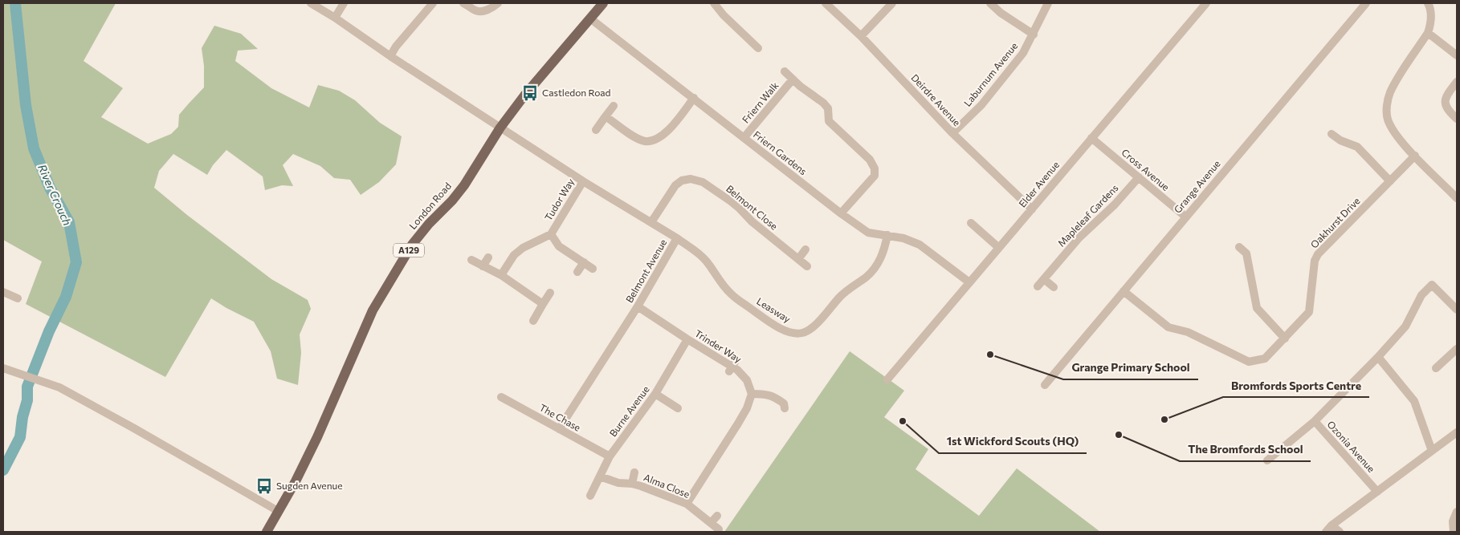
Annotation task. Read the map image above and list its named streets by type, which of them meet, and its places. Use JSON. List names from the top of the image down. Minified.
{"streets":{"main road":["London Road","A129"],"street":["Laburnum Avenue","Deirdre Avenue","Friern Walk","Friern Gardens","Cross Avenue","Elder Avenue","Grange Avenue","Tudor Way","Belmont Close","Mapleleaf Gardens","Oakhurst Drive","Belmont Avenue","Leasway","Trinder Way","Burne Avenue","The Chase","Ozonia Avenue","Alma Close"]},"crossings":[["Laburnum Avenue","Deirdre Avenue"],["Deirdre Avenue","Elder Avenue"],["Friern Walk","Friern Gardens"],["Friern Gardens","Elder Avenue"],["Friern Gardens","London Road"],["Friern Gardens","Leasway"],["Cross Avenue","Elder Avenue"],["Cross Avenue","Grange Avenue"],["Cross Avenue","Mapleleaf Gardens"],["Grange Avenue","Oakhurst Drive"],["Tudor Way","Belmont Avenue"],["London Road","Belmont Avenue"],["Belmont Close","Belmont Avenue"],["Belmont Avenue","Leasway"],["Belmont Avenue","Trinder Way"],["Belmont Avenue","The Chase"],["Trinder Way","Burne Avenue"],["Burne Avenue","The Chase"],["Burne Avenue","Alma Close"]],"water":["River Crouch"],"places":{"bus stop":["Castledon Road","Sugden Avenue"],"other":["Grange Primary School","Bromfords Sports Centre","1st Wickford Scouts (HQ)","The Bromfords School"]}}
